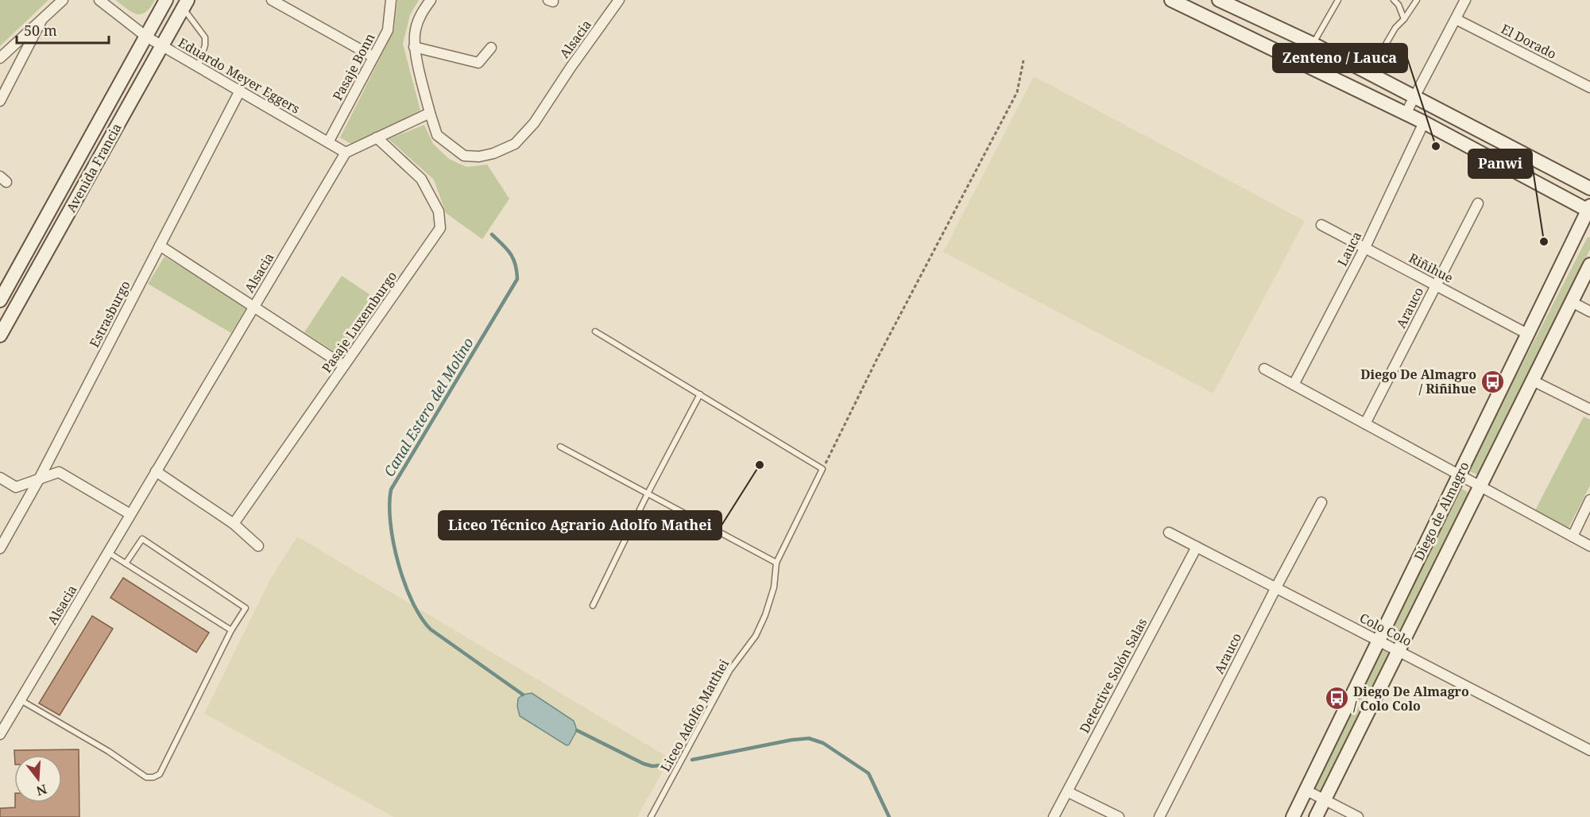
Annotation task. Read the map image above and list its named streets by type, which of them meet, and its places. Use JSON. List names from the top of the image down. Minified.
{"streets":{"main road":["Avenida Francia","Diego de Almagro"],"street":["Alsacia","El Dorado","Pasaje Bonn","Eduardo Meyer Eggers","Lauca","Riñihue","Arauco","Estrasburgo","Pasaje Luxemburgo","Colo Colo","Detective Solón Salas"],"lane":["Liceo Adolfo Matthei"]},"crossings":[["Alsacia","Eduardo Meyer Eggers"],["Pasaje Bonn","Eduardo Meyer Eggers"],["Eduardo Meyer Eggers","Avenida Francia"],["Eduardo Meyer Eggers","Estrasburgo"],["Lauca","Riñihue"],["Riñihue","Arauco"],["Riñihue","Diego de Almagro"],["Arauco","Colo Colo"],["Diego de Almagro","Colo Colo"],["Colo Colo","Detective Solón Salas"]],"water":["Canal Estero del Molino"],"places":{"other":["Zenteno / Lauca","Panwi","Liceo Técnico Agrario Adolfo Mathei"],"bus stop":["Diego De Almagro / Riñihue","Diego De Almagro / Colo Colo"]},"scale_bar":"50 m","north":"bottom"}
